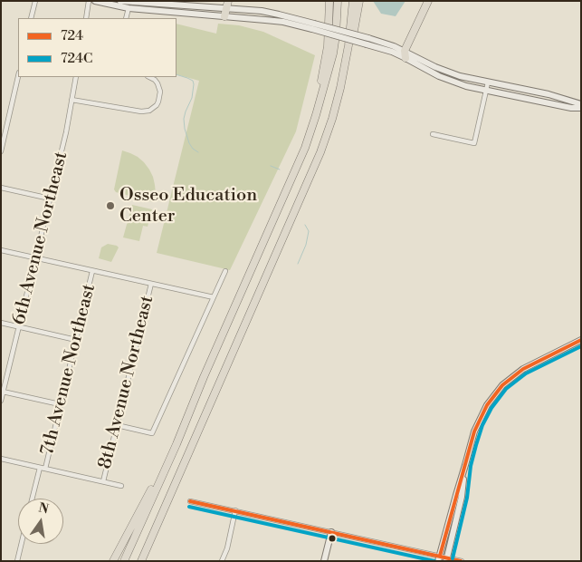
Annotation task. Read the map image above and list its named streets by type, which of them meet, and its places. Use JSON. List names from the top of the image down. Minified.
{"streets":{"street":["6th Avenue Northeast","7th Avenue Northeast","8th Avenue Northeast"]},"places":["Osseo Education Center"],"lines":["transit line 724","transit line 724C"],"legend":["724","724C"],"north":"top"}
